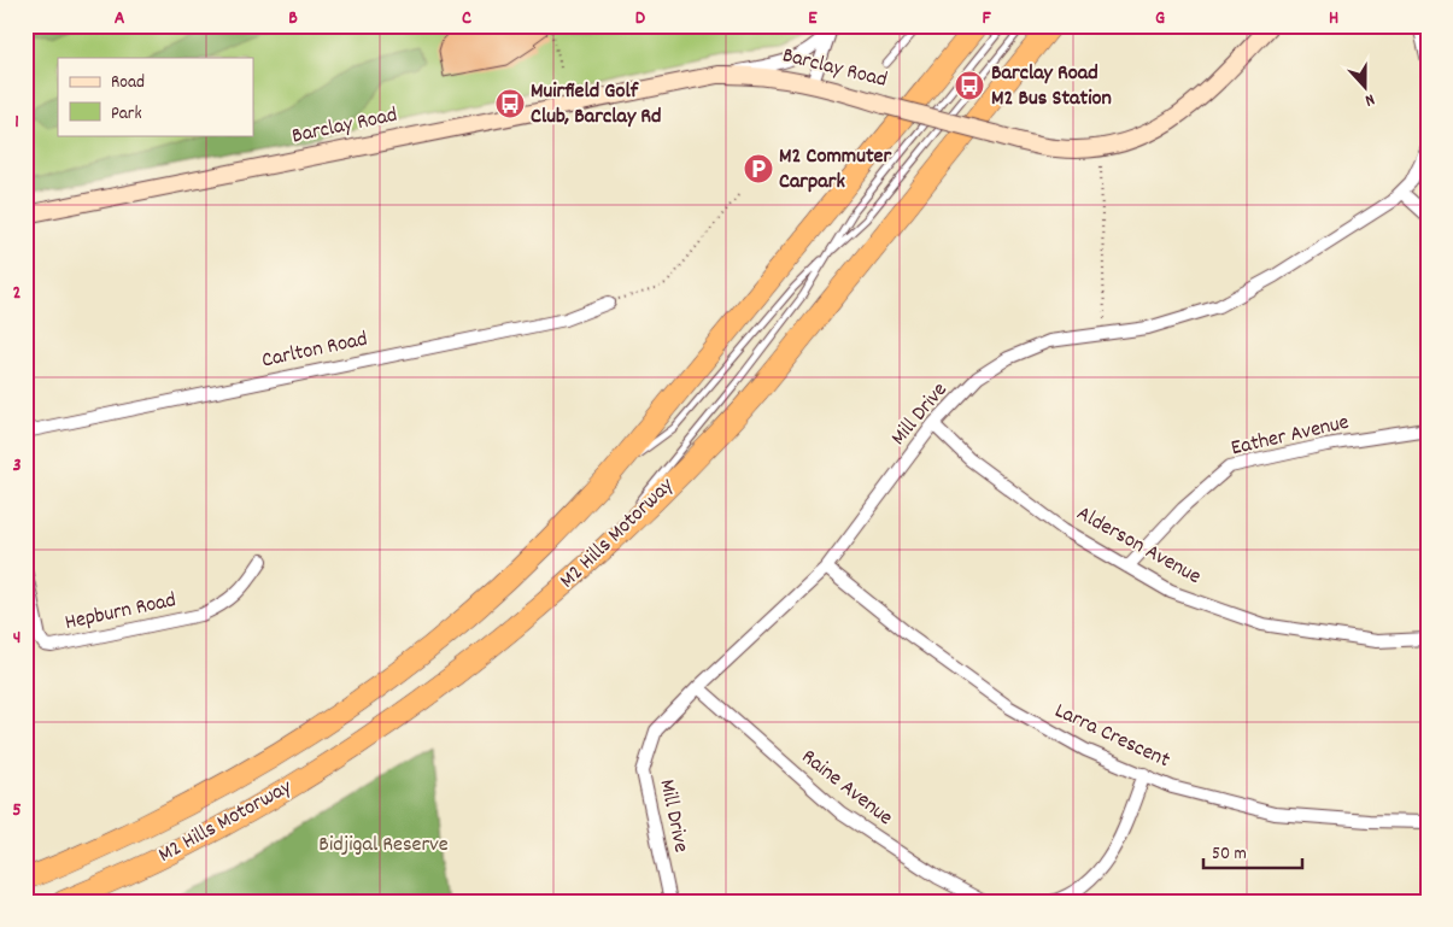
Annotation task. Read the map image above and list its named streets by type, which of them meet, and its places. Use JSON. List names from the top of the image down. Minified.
{"streets":{"highway":["M2 Hills Motorway"],"main road":["Barclay Road"],"street":["Carlton Road","Mill Drive","Eather Avenue","Alderson Avenue","Hepburn Road","Larra Crescent","Raine Avenue"]},"crossings":[["Mill Drive","Alderson Avenue"],["Mill Drive","Larra Crescent"],["Mill Drive","Raine Avenue"],["Eather Avenue","Alderson Avenue"]],"parks":["Bidjigal Reserve"],"places":{"bus stop":["Barclay Road M2 Bus Station","Muirfield Golf Club, Barclay Rd"],"parking":["M2 Commuter Carpark"]},"legend":["Road","Park"],"scale_bar":"50 m","north":"bottom","grid":{"columns":["A","B","C","D","E","F","G","H"],"rows":["1","2","3","4","5"]}}
